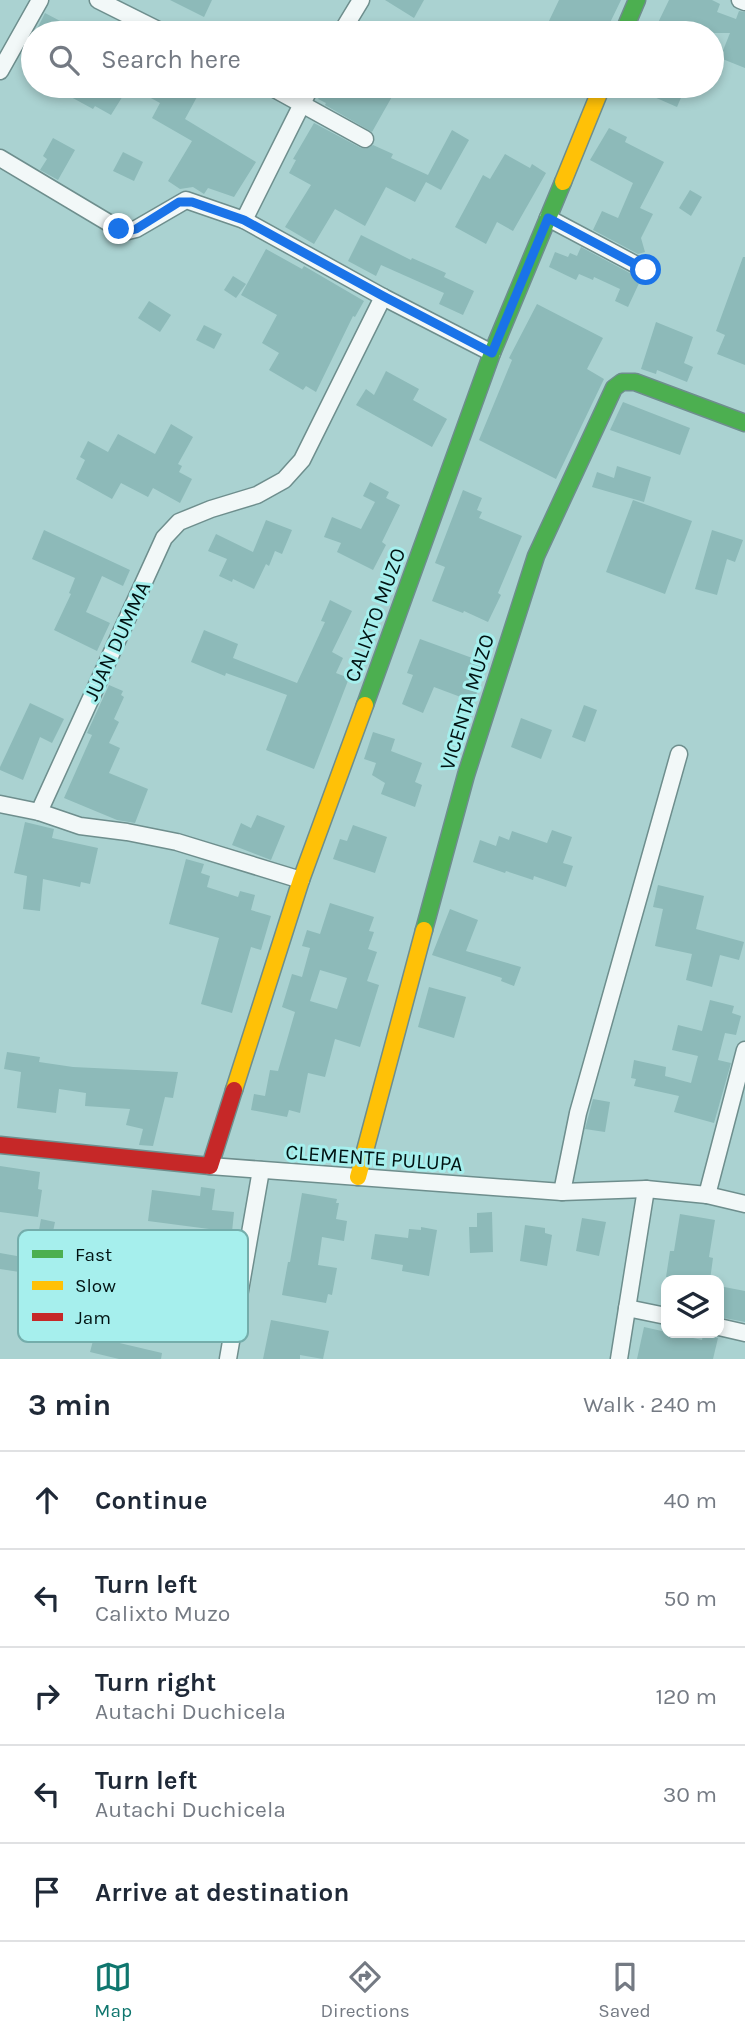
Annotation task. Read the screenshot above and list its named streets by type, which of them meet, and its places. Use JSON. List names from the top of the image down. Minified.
{"streets":{"street":["CALIXTO MUZO","JUAN DUMMA","VICENTA MUZO","CLEMENTE PULUPA"]},"crossings":[["CALIXTO MUZO","CLEMENTE PULUPA"],["VICENTA MUZO","CLEMENTE PULUPA"]],"legend":["Fast","Slow","Jam"],"page":{"search":"Search here","heading":["3 min","Walk · 240 m"],"list":[["Continue","40 m"],["Turn left","Calixto Muzo","50 m"],["Turn right","Autachi Duchicela","120 m"],["Turn left","Autachi Duchicela","30 m"],"Arrive at destination"],"nav":["Map","Directions","Saved"]}}
